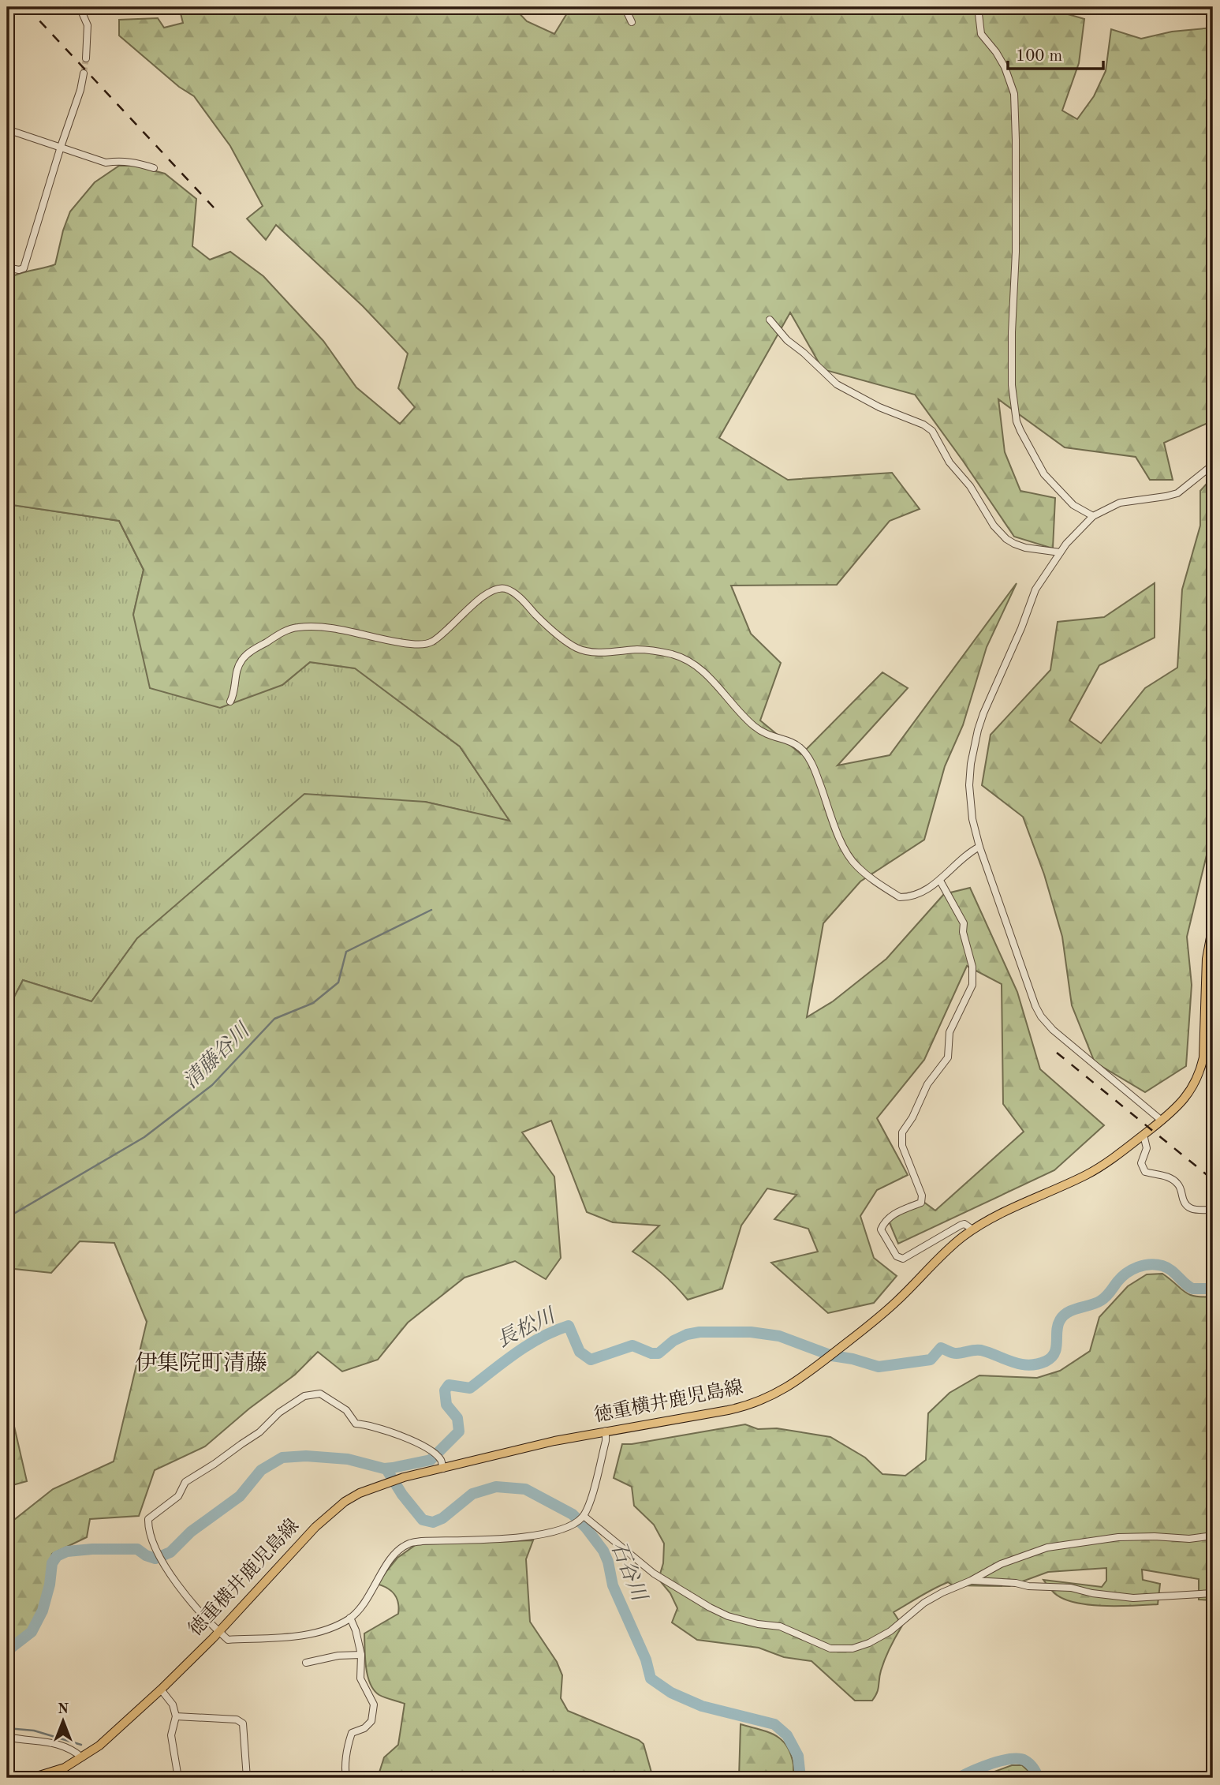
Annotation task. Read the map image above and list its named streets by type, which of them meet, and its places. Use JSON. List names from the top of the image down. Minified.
{"streets":{"main road":["徳重横井鹿児島線"]},"districts":["伊集院町清藤"],"water":["清藤谷川","長松川","石谷川"],"scale_bar":"100 m","north":"top"}
